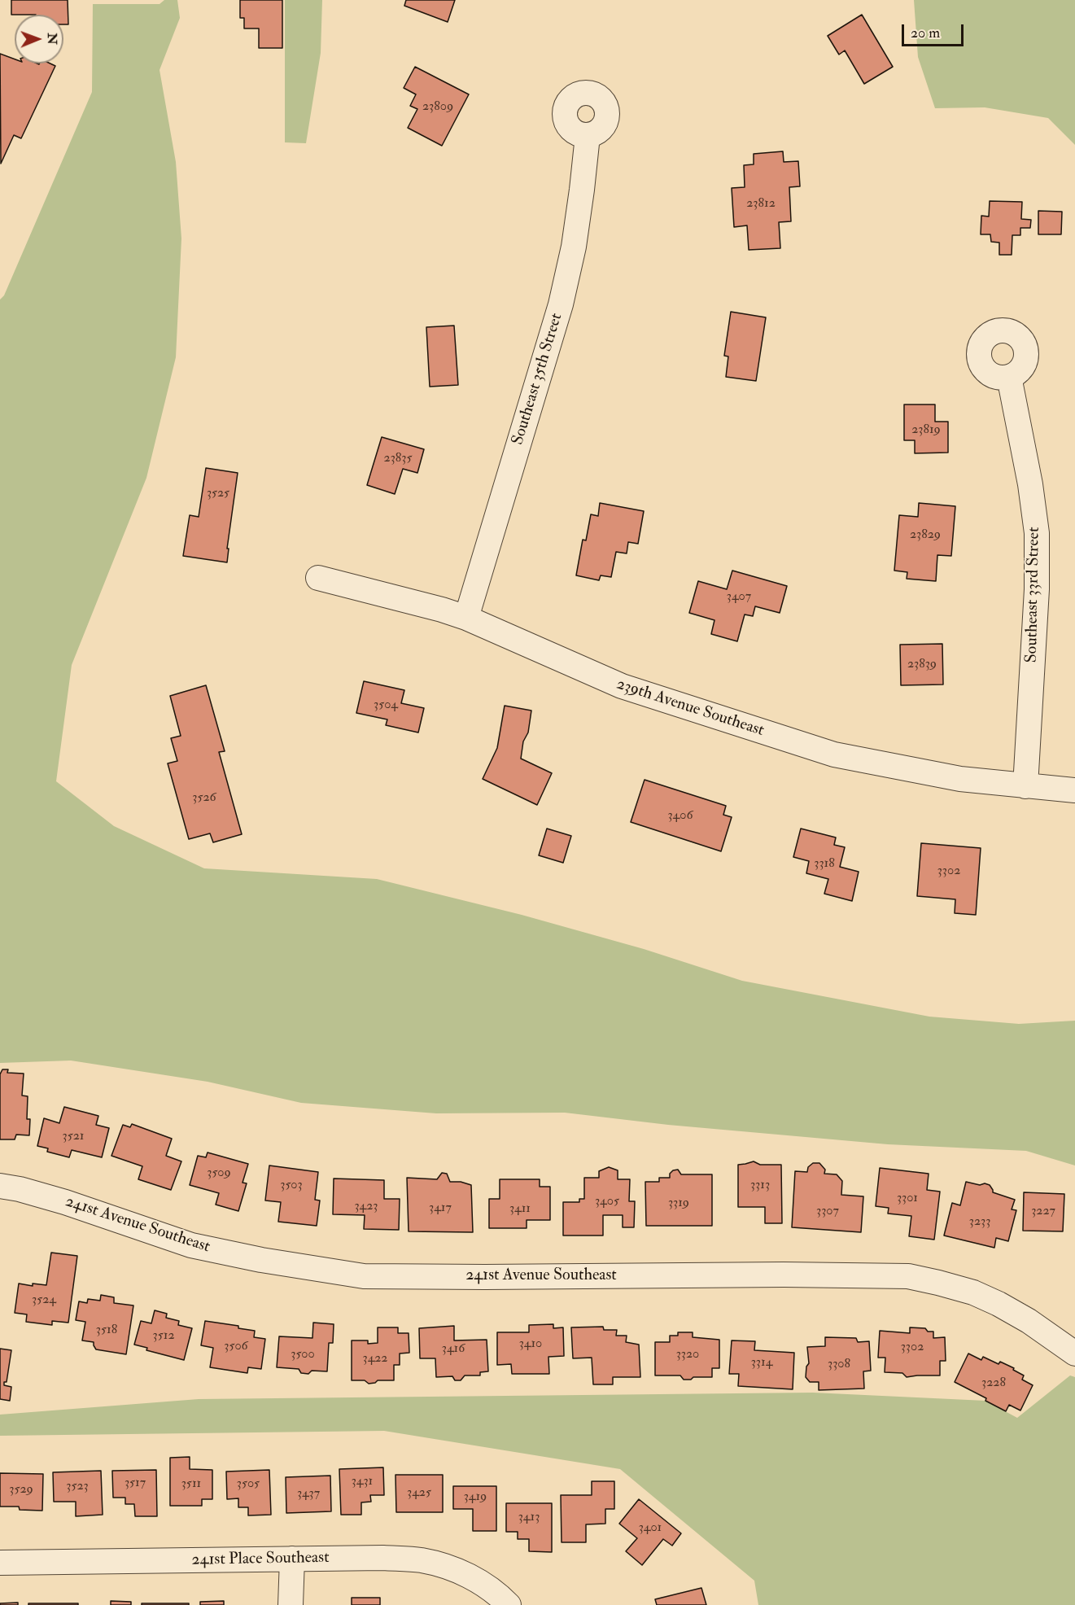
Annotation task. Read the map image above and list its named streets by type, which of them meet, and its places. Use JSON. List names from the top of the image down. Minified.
{"streets":{"street":["Southeast 35th Street","Southeast 33rd Street","239th Avenue Southeast","241st Avenue Southeast","241st Place Southeast"]},"crossings":[["Southeast 35th Street","239th Avenue Southeast"],["Southeast 33rd Street","239th Avenue Southeast"]],"house_numbers":["23809","23812","23819","23835","3525","23829","3407","23839","3504","3526","3406","3318","3302","3521","3509","3503","3313","3301","3405","3319","3423","3417","3411","3307","3227","3233","3524","3518","3512","3410","3506","3302","3416","3500","3320","3422","3314","3308","3228","3431","3517","3511","3505","3523","3529","3425","3437","3419","3413","3401"],"scale_bar":"20 m","north":"right"}
